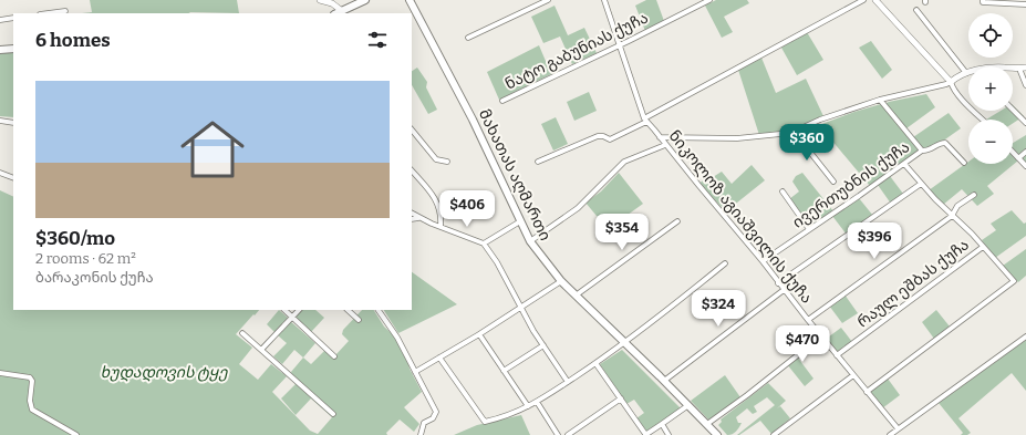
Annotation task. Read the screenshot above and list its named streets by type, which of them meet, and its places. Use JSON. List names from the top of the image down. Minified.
{"streets":{"main road":["მახათას აღმართი"],"street":["ნატო გაბუნიას ქუჩა","ივერთუბნის ქუჩა","ნიკოლოზ აგიაშვილის ქუჩა","რაულ ეშბას ქუჩა"]},"crossings":[["ნატო გაბუნიას ქუჩა","ნიკოლოზ აგიაშვილის ქუჩა"],["ივერთუბნის ქუჩა","ნიკოლოზ აგიაშვილის ქუჩა"],["ნიკოლოზ აგიაშვილის ქუჩა","რაულ ეშბას ქუჩა"]],"parks":["ხუდადოვის ტყე"],"page":{"map_buttons":["+","−"],"heading":"6 homes","list":[{"name":"$360/mo","note":"2 rooms · 62 m² · ბარაკონის ქუჩა"}],"price":["$360","$406","$354","$396","$324","$470"]}}
